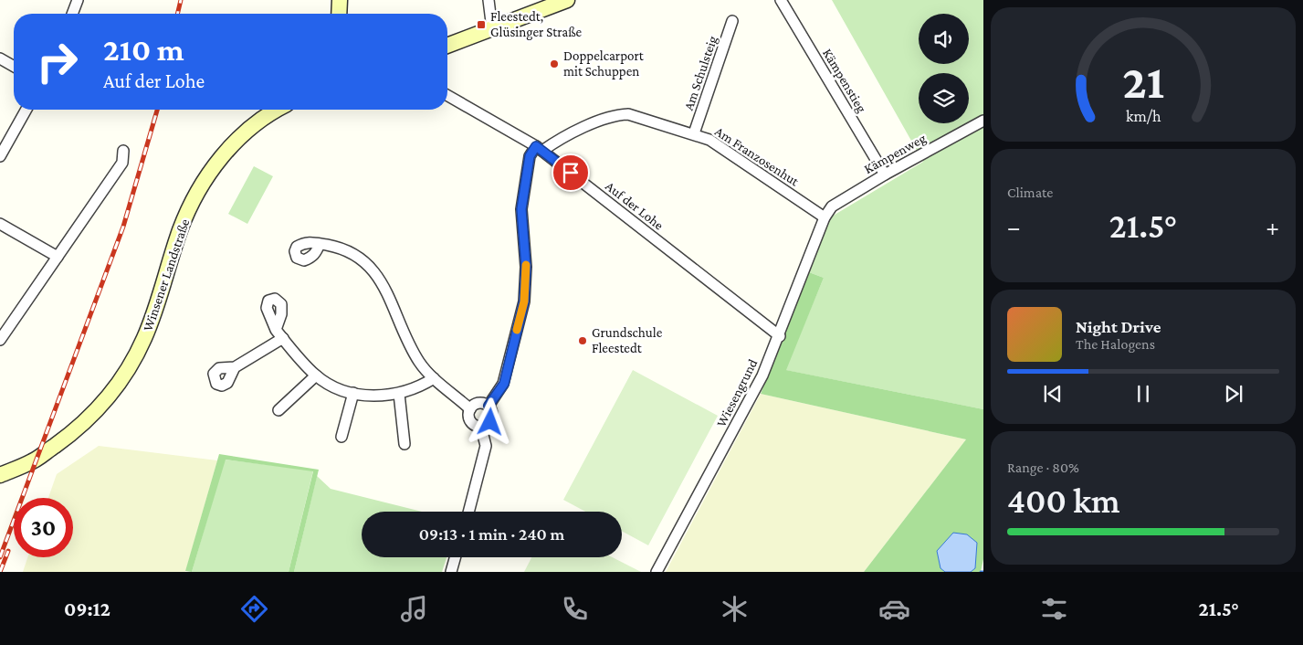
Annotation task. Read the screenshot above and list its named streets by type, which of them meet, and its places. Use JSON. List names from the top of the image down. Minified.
{"streets":{"street":["Am Schulsteig","Kämpenstieg","Kämpenweg","Am Franzosenhut","Auf der Lohe","Winsener Landstraße","Wiesengrund"]},"crossings":[["Am Schulsteig","Am Franzosenhut"],["Kämpenstieg","Kämpenweg"],["Kämpenweg","Am Franzosenhut"],["Kämpenweg","Wiesengrund"],["Am Franzosenhut","Auf der Lohe"],["Am Franzosenhut","Wiesengrund"],["Auf der Lohe","Wiesengrund"]],"places":{"transit":["Fleestedt, Glüsinger Straße"],"other":["Doppelcarport mit Schuppen","Grundschule Fleestedt"]},"page":{"turn":["210 m","Auf der Lohe"],"tile":["Climate",["Range · 80%","400 km"]],"heat":["−","21.5°","+"],"song":["Night Drive","The Halogens"],"limit":"30","trip":"09:13 · 1 min · 240 m","tabs":["09:12","21.5°"],"gauge":["21","km/h"]}}
